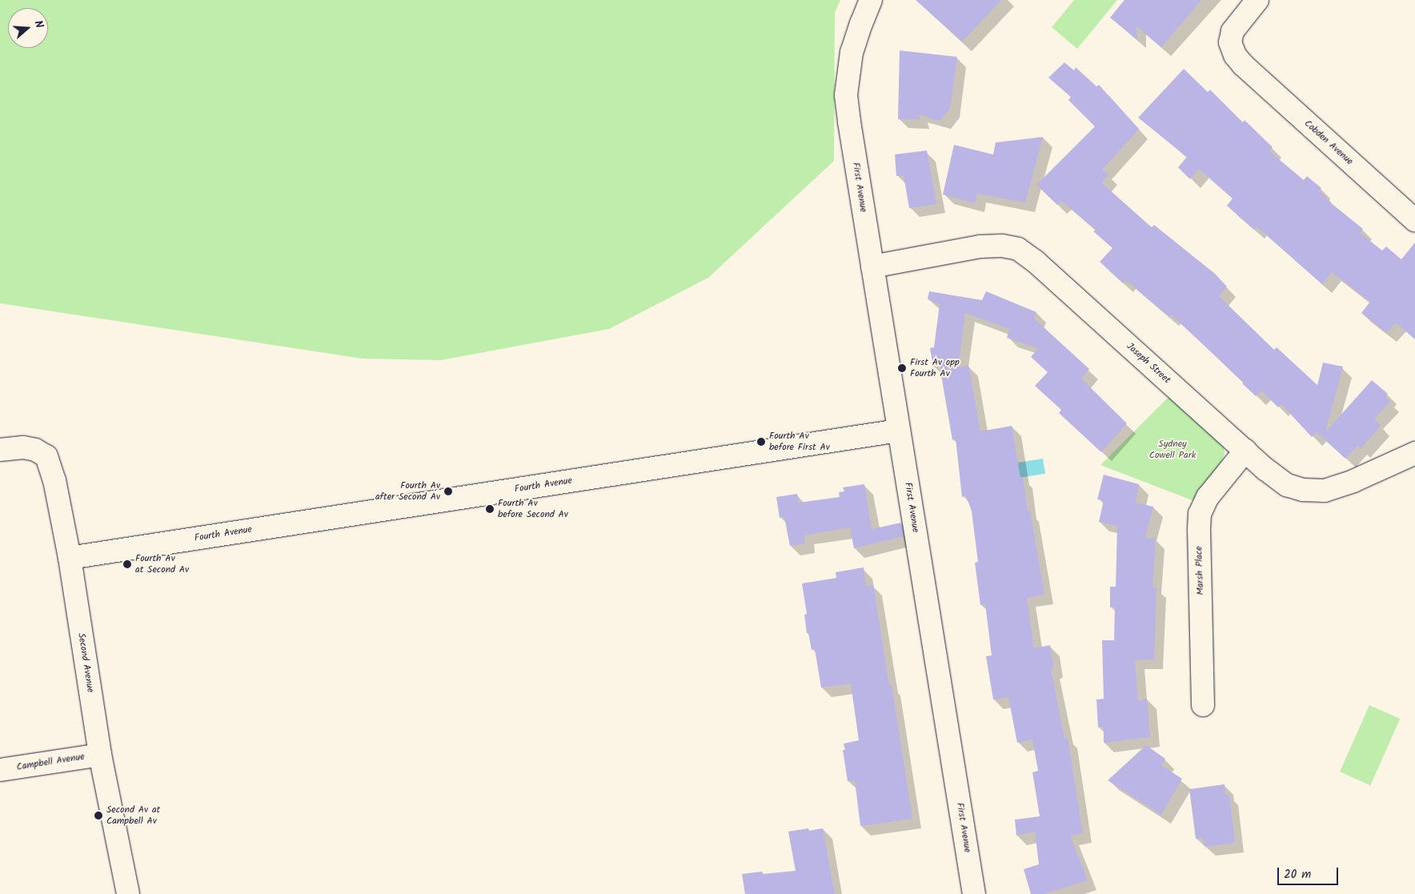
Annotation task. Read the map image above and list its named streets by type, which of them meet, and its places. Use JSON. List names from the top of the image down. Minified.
{"streets":{"street":["Cobden Avenue","First Avenue","Joseph Street","Fourth Avenue","Marsh Place","Second Avenue","Campbell Avenue"]},"crossings":[["First Avenue","Joseph Street"],["First Avenue","Fourth Avenue"],["Joseph Street","Marsh Place"],["Fourth Avenue","Second Avenue"],["Second Avenue","Campbell Avenue"]],"parks":["Sydney Cowell Park"],"places":["First Av opp Fourth Av","Fourth Av before First Av","Fourth Av after Second Av","Fourth Av before Second Av","Fourth Av at Second Av","Second Av at Campbell Av"],"scale_bar":"20 m","north":"right"}
